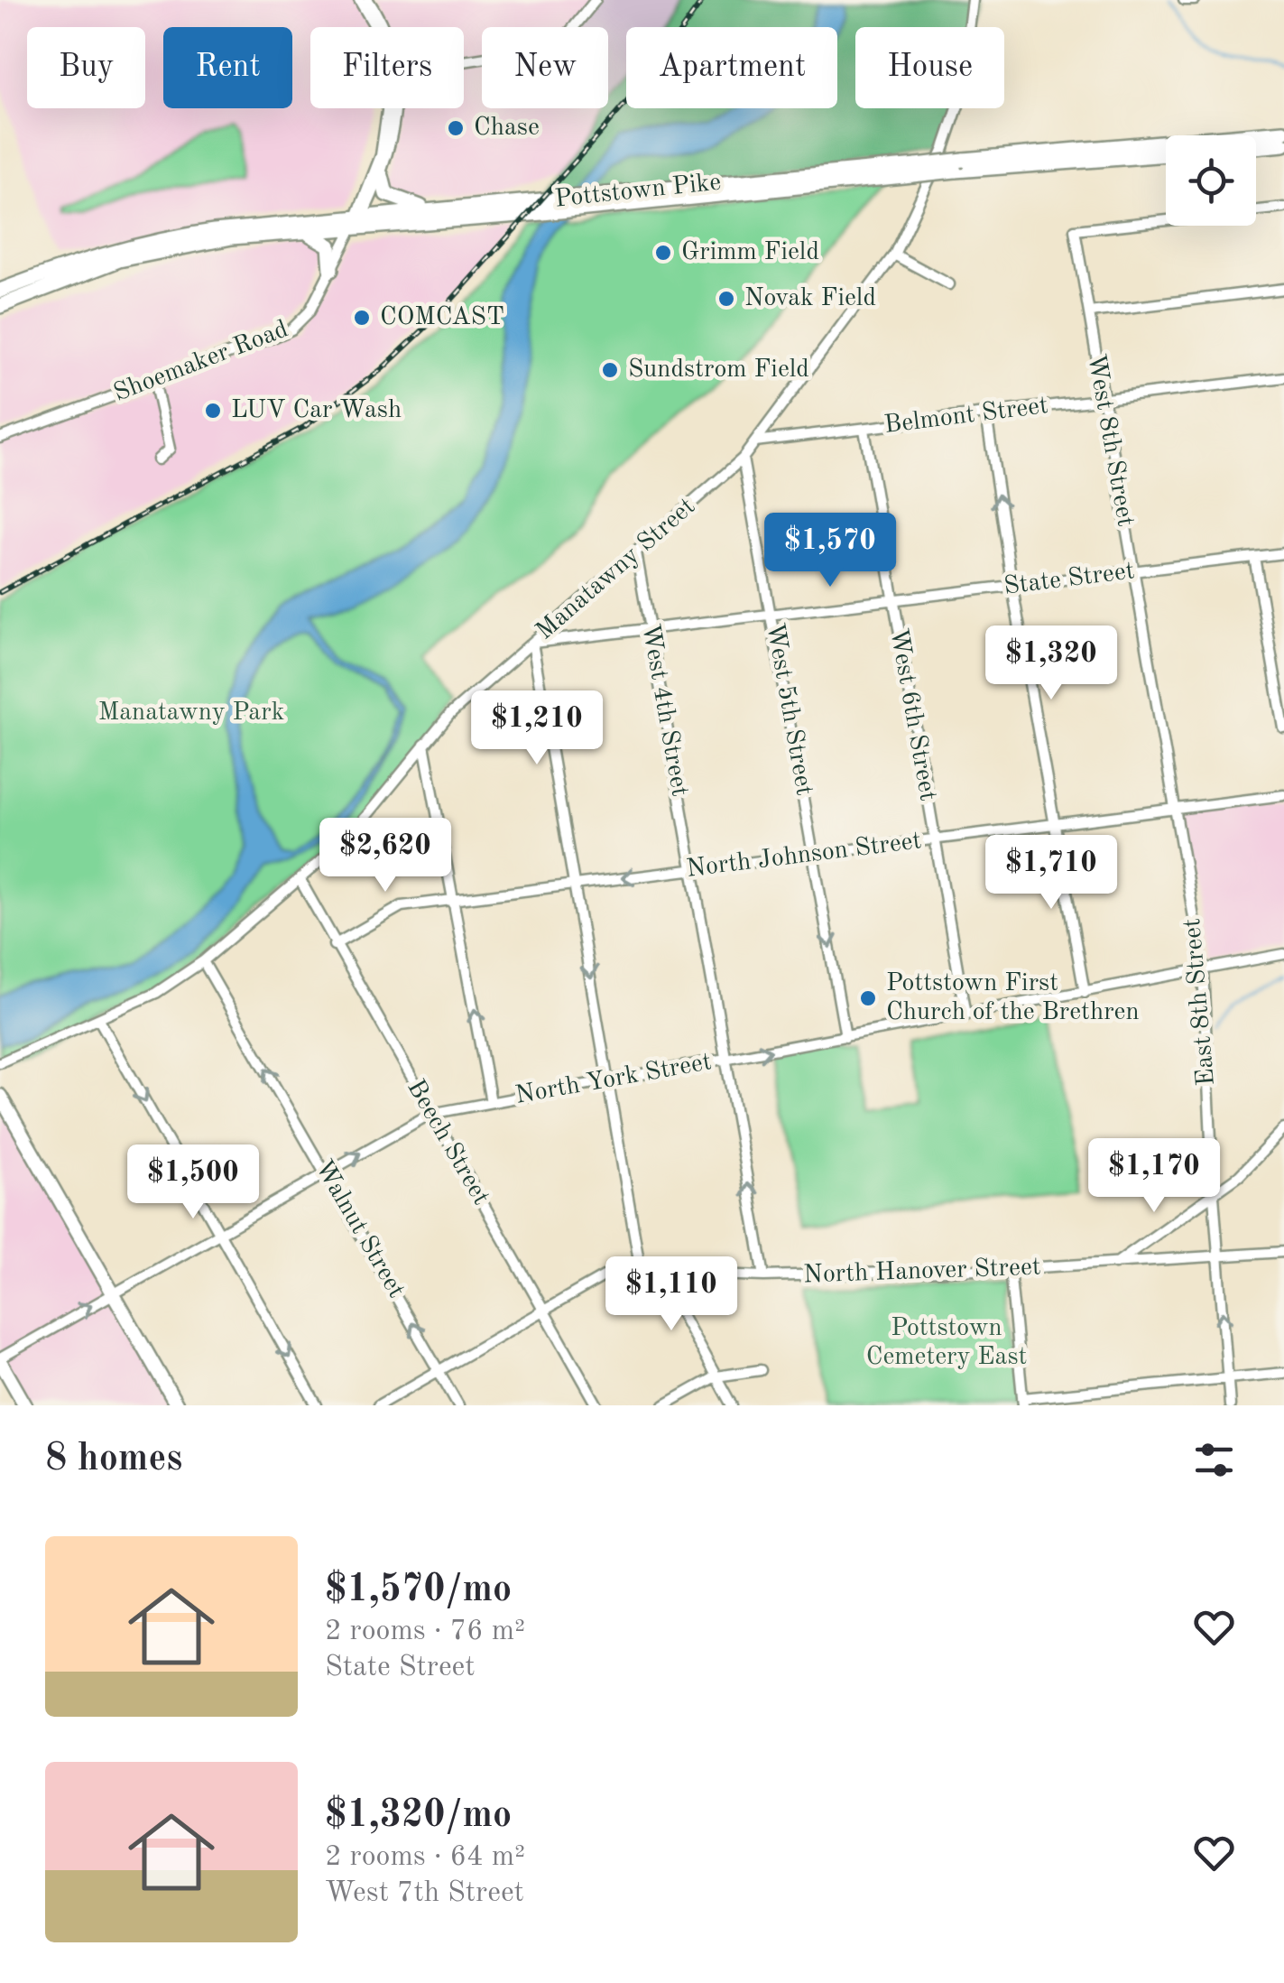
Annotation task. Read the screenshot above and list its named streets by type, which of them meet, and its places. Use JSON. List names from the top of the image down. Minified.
{"streets":{"highway":["Pottstown Pike"],"street":["Shoemaker Road","Belmont Street","West 8th Street","Manatawny Street","State Street","West 5th Street","West 4th Street","West 6th Street","North Johnson Street","East 8th Street","North York Street","Beech Street","Walnut Street","North Hanover Street"]},"crossings":[["Pottstown Pike","Shoemaker Road"],["Belmont Street","West 8th Street"],["Belmont Street","Manatawny Street"],["Belmont Street","West 6th Street"],["West 8th Street","State Street"],["West 8th Street","North Johnson Street"],["West 8th Street","East 8th Street"],["Manatawny Street","State Street"],["Manatawny Street","West 5th Street"],["Manatawny Street","West 4th Street"],["Manatawny Street","Beech Street"],["Manatawny Street","Walnut Street"],["State Street","West 5th Street"],["State Street","West 4th Street"],["State Street","West 6th Street"],["West 5th Street","North Johnson Street"],["West 5th Street","North York Street"],["West 4th Street","North Johnson Street"],["West 4th Street","North York Street"],["West 4th Street","North Hanover Street"],["West 6th Street","North Johnson Street"],["West 6th Street","North York Street"],["North Johnson Street","East 8th Street"],["North Johnson Street","Beech Street"],["East 8th Street","North York Street"],["East 8th Street","North Hanover Street"],["North York Street","Beech Street"],["North York Street","Walnut Street"],["Beech Street","North Hanover Street"],["Walnut Street","North Hanover Street"]],"one_way":["Walnut Street"],"parks":["Manatawny Park","Pottstown Cemetery East"],"places":["Chase","Grimm Field","Novak Field","COMCAST","Sundstrom Field","LUV Car Wash","Pottstown First Church of the Brethren"],"page":{"chip":["Buy","Rent","Filters","New","Apartment","House"],"price":["$1,570","$1,320","$1,210","$2,620","$1,710","$1,170","$1,500","$1,110"],"heading":"8 homes","list":[{"name":"$1,570/mo","note":"2 rooms · 76 m² · State Street"},{"name":"$1,320/mo","note":"2 rooms · 64 m² · West 7th Street"}]}}
